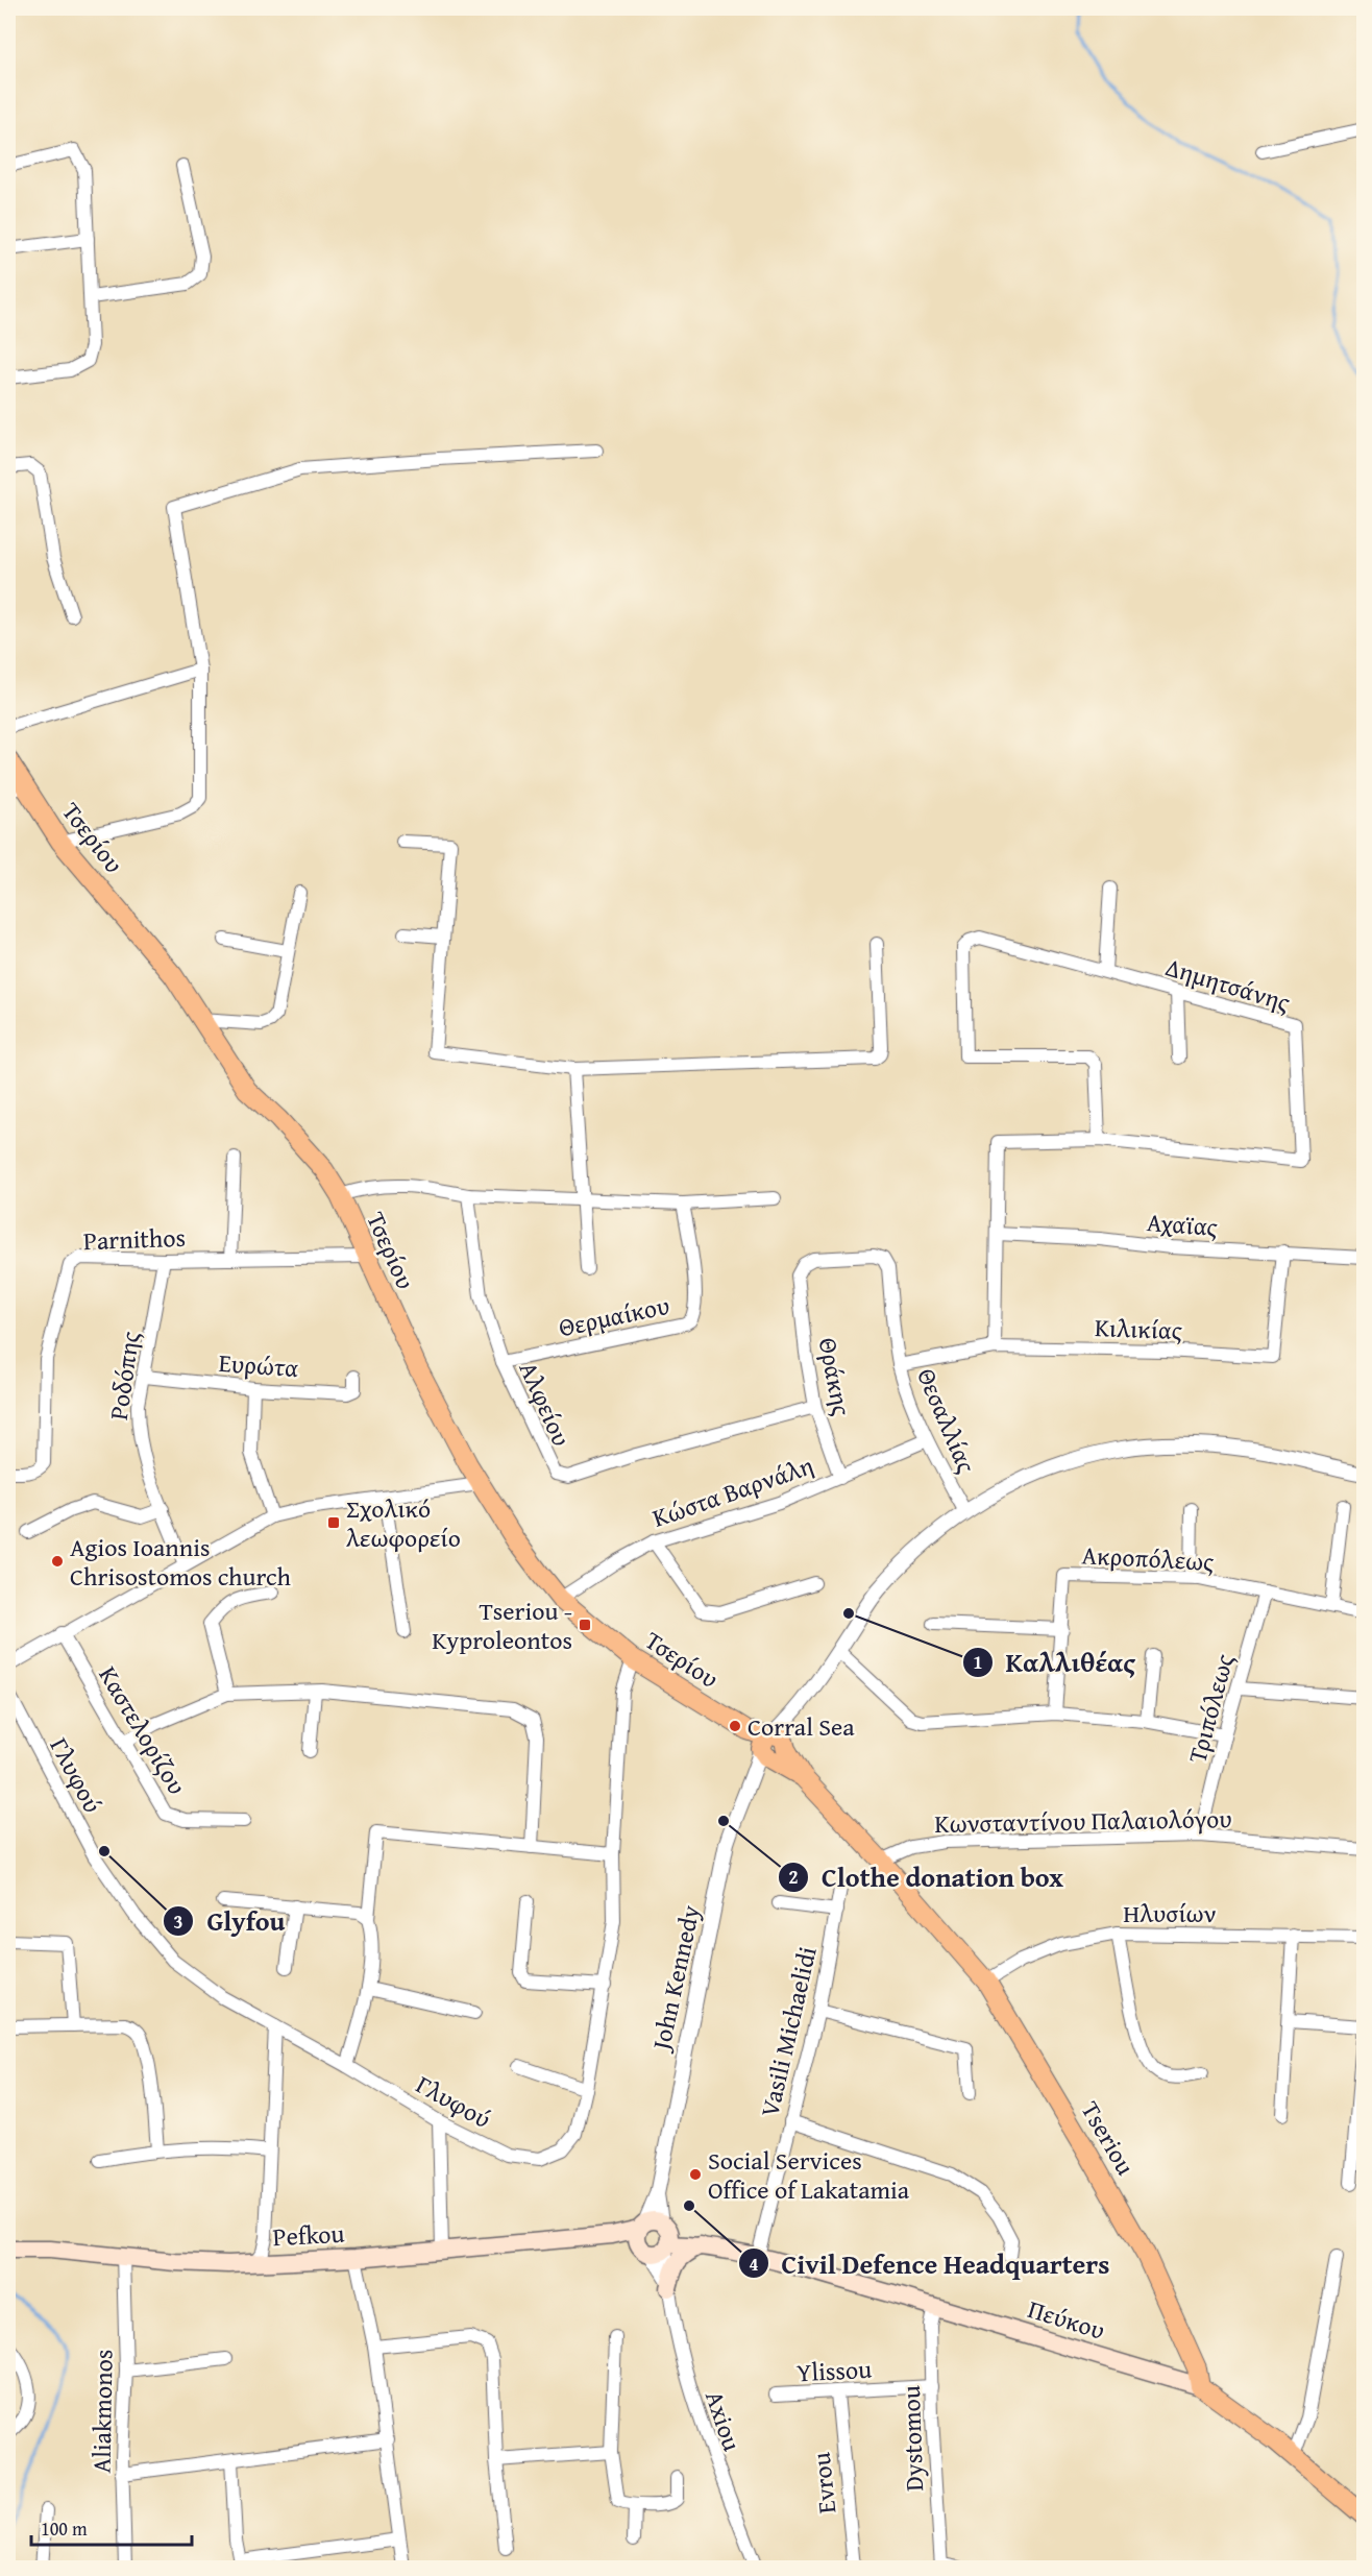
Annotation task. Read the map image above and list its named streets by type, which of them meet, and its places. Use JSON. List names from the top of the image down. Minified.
{"streets":{"main road":["Τσερίου","Tseriou","Pefkou","Πεύκου"],"street":["Δημητσάνης","Αχαϊας","Parnithos","Θερμαίκου","Κιλικίας","Ευρώτα","Ροδόπης","Θράκης","Αλφείου","Θεσαλλίας","Κώστα Βαρνάλη","Ακροπόλεως","Τριπόλεως","Καστελορίζου","Γλυφού","Κωνσταντίνου Παλαιολόγου","Ηλυσίων","John Kennedy","Vasili Michaelidi","Ylissou","Aliakmonos","Axiou","Dystomou","Evrou"]},"crossings":[["Τσερίου","Parnithos"],["Τσερίου","Κώστα Βαρνάλη"],["Τσερίου","Γλυφού"],["Τσερίου","Tseriou"],["Αχαϊας","Κιλικίας"],["Parnithos","Ροδόπης"],["Θερμαίκου","Αλφείου"],["Κιλικίας","Θεσαλλίας"],["Ευρώτα","Ροδόπης"],["Θράκης","Αλφείου"],["Θράκης","Θεσαλλίας"],["Θράκης","Κώστα Βαρνάλη"],["Θεσαλλίας","Κώστα Βαρνάλη"],["Ακροπόλεως","Τριπόλεως"],["Τριπόλεως","Κωνσταντίνου Παλαιολόγου"],["Κωνσταντίνου Παλαιολόγου","Tseriou"],["Ηλυσίων","Tseriou"],["John Kennedy","Tseriou"],["John Kennedy","Pefkou"],["John Kennedy","Axiou"],["Vasili Michaelidi","Πεύκου"],["Tseriou","Πεύκου"],["Pefkou","Πεύκου"],["Pefkou","Aliakmonos"],["Pefkou","Axiou"],["Πεύκου","Dystomou"],["Ylissou","Dystomou"],["Ylissou","Evrou"]],"places":{"transit":["Σχολικό λεωφορείο","Tseriou - Kyproleontos"],"other":["Agios Ioannis Chrisostomos church","Καλλιθέας","Corral Sea","Clothe donation box","Glyfou","Social Services Office of Lakatamia","Civil Defence Headquarters"]},"scale_bar":"100 m"}
